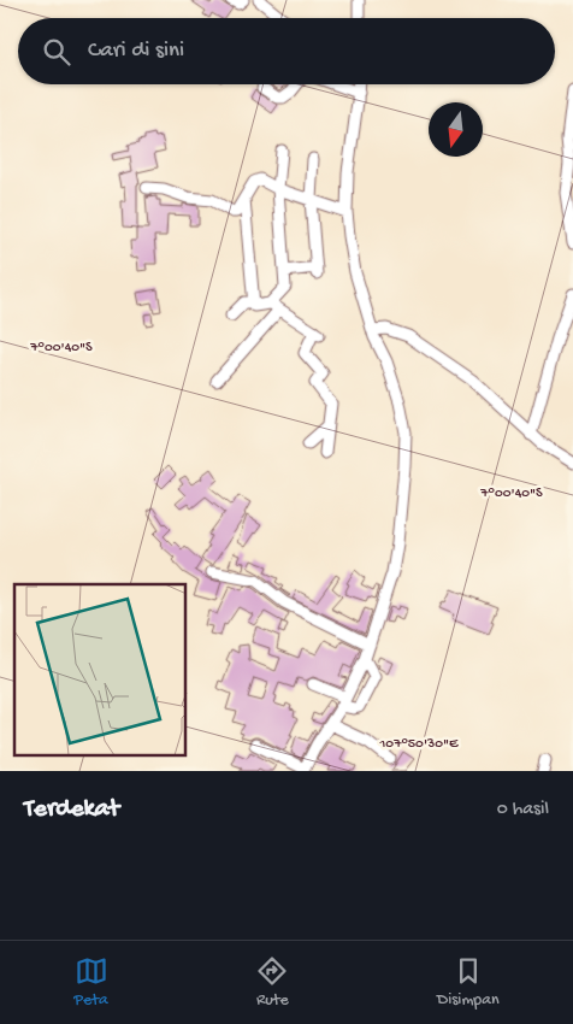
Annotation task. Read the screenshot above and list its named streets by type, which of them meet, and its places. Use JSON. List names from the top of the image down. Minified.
{"north":"bottom","page":{"search":"Cari di sini","heading":["Terdekat","0 hasil"],"nav":["Peta","Rute","Disimpan"]},"coordinates":["7°00'40\"S","107°50'30\"E"]}
